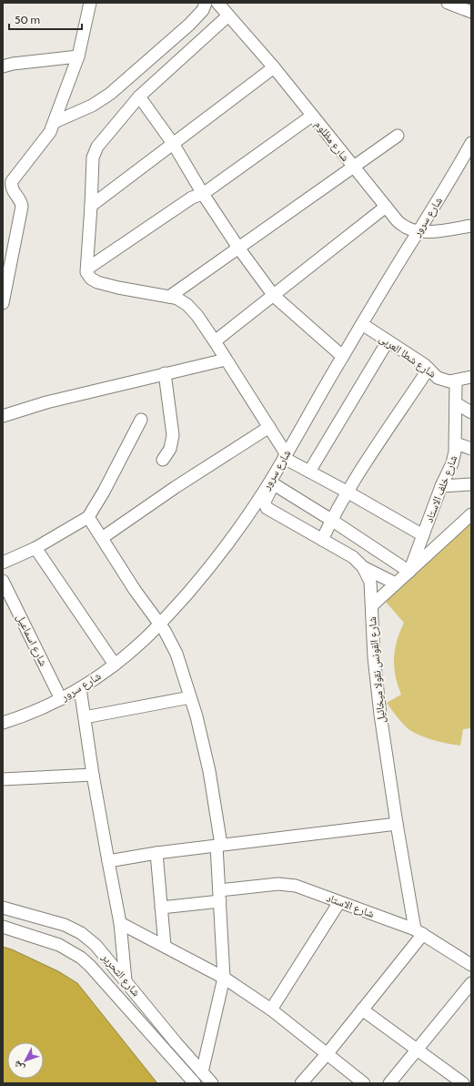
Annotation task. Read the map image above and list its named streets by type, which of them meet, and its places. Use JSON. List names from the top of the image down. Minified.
{"streets":{"street":["شارع مظلوم","شارع سرور","شارع شطا العربى","شارع خلف الاستاد","شارع اسماعيل","شارع الفونس نقولا ميخائيل","شارع الاستاد","شارع التحرير"]},"crossings":[["شارع مظلوم","شارع سرور"],["شارع سرور","شارع شطا العربى"],["شارع سرور","شارع اسماعيل"],["شارع سرور","شارع الفونس نقولا ميخائيل"],["شارع شطا العربى","شارع خلف الاستاد"],["شارع الفونس نقولا ميخائيل","شارع الاستاد"]],"scale_bar":"50 m","north":"bottom left"}
